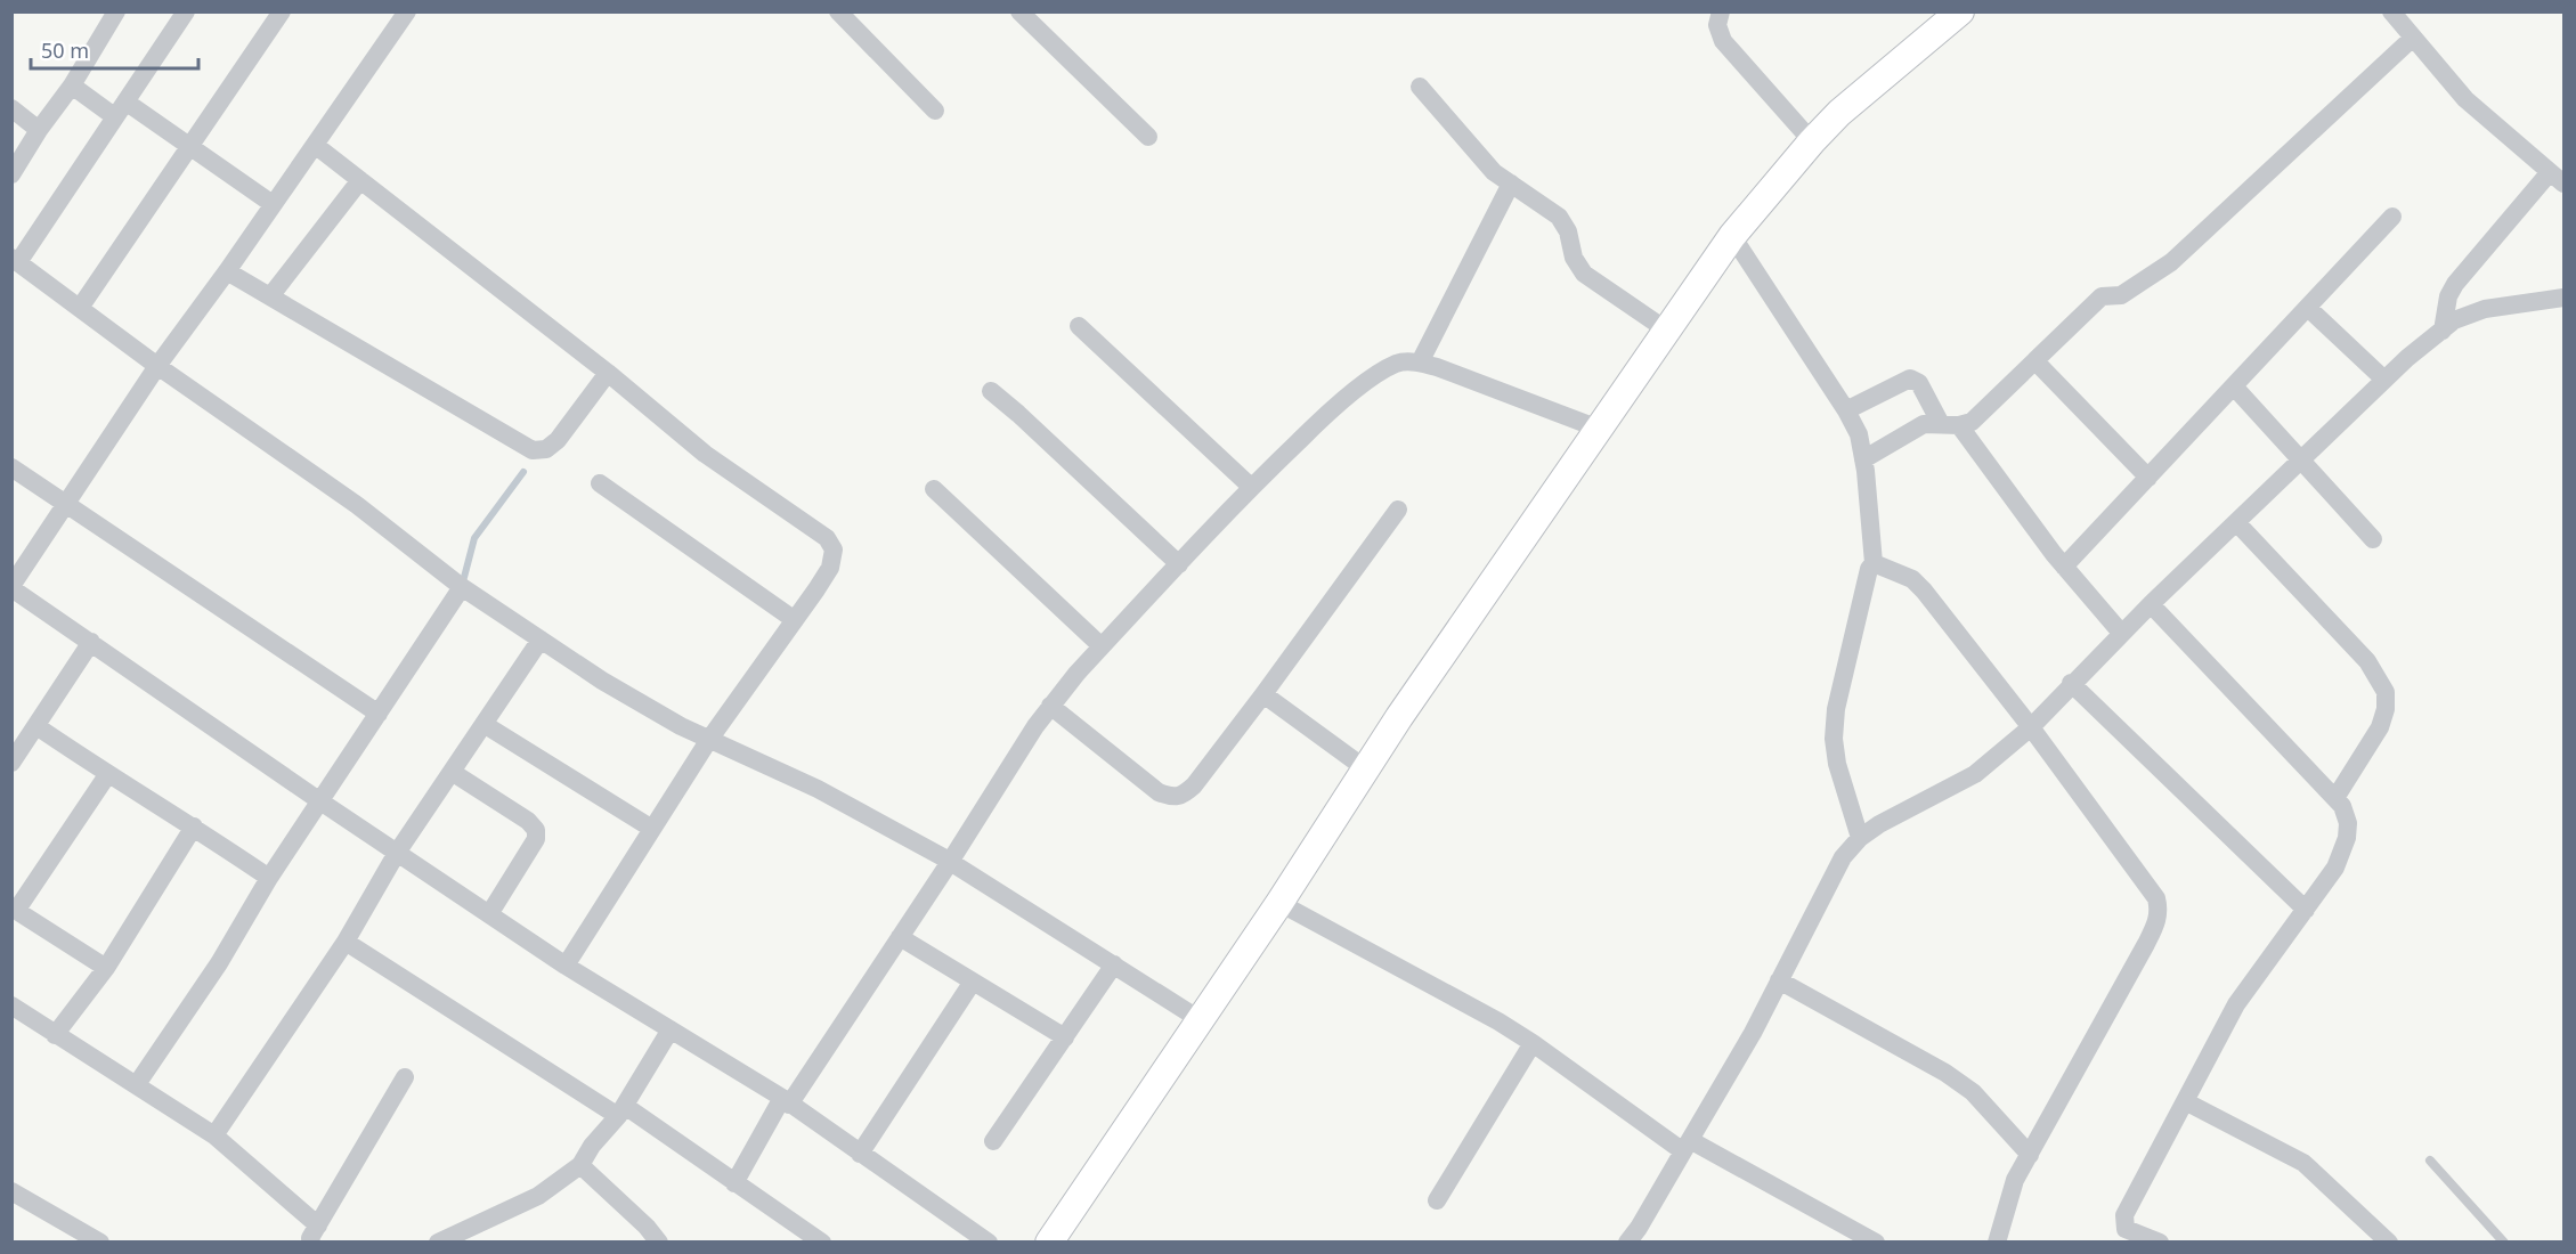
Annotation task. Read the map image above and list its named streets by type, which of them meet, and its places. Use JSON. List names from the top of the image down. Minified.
{"scale_bar":"50 m"}
